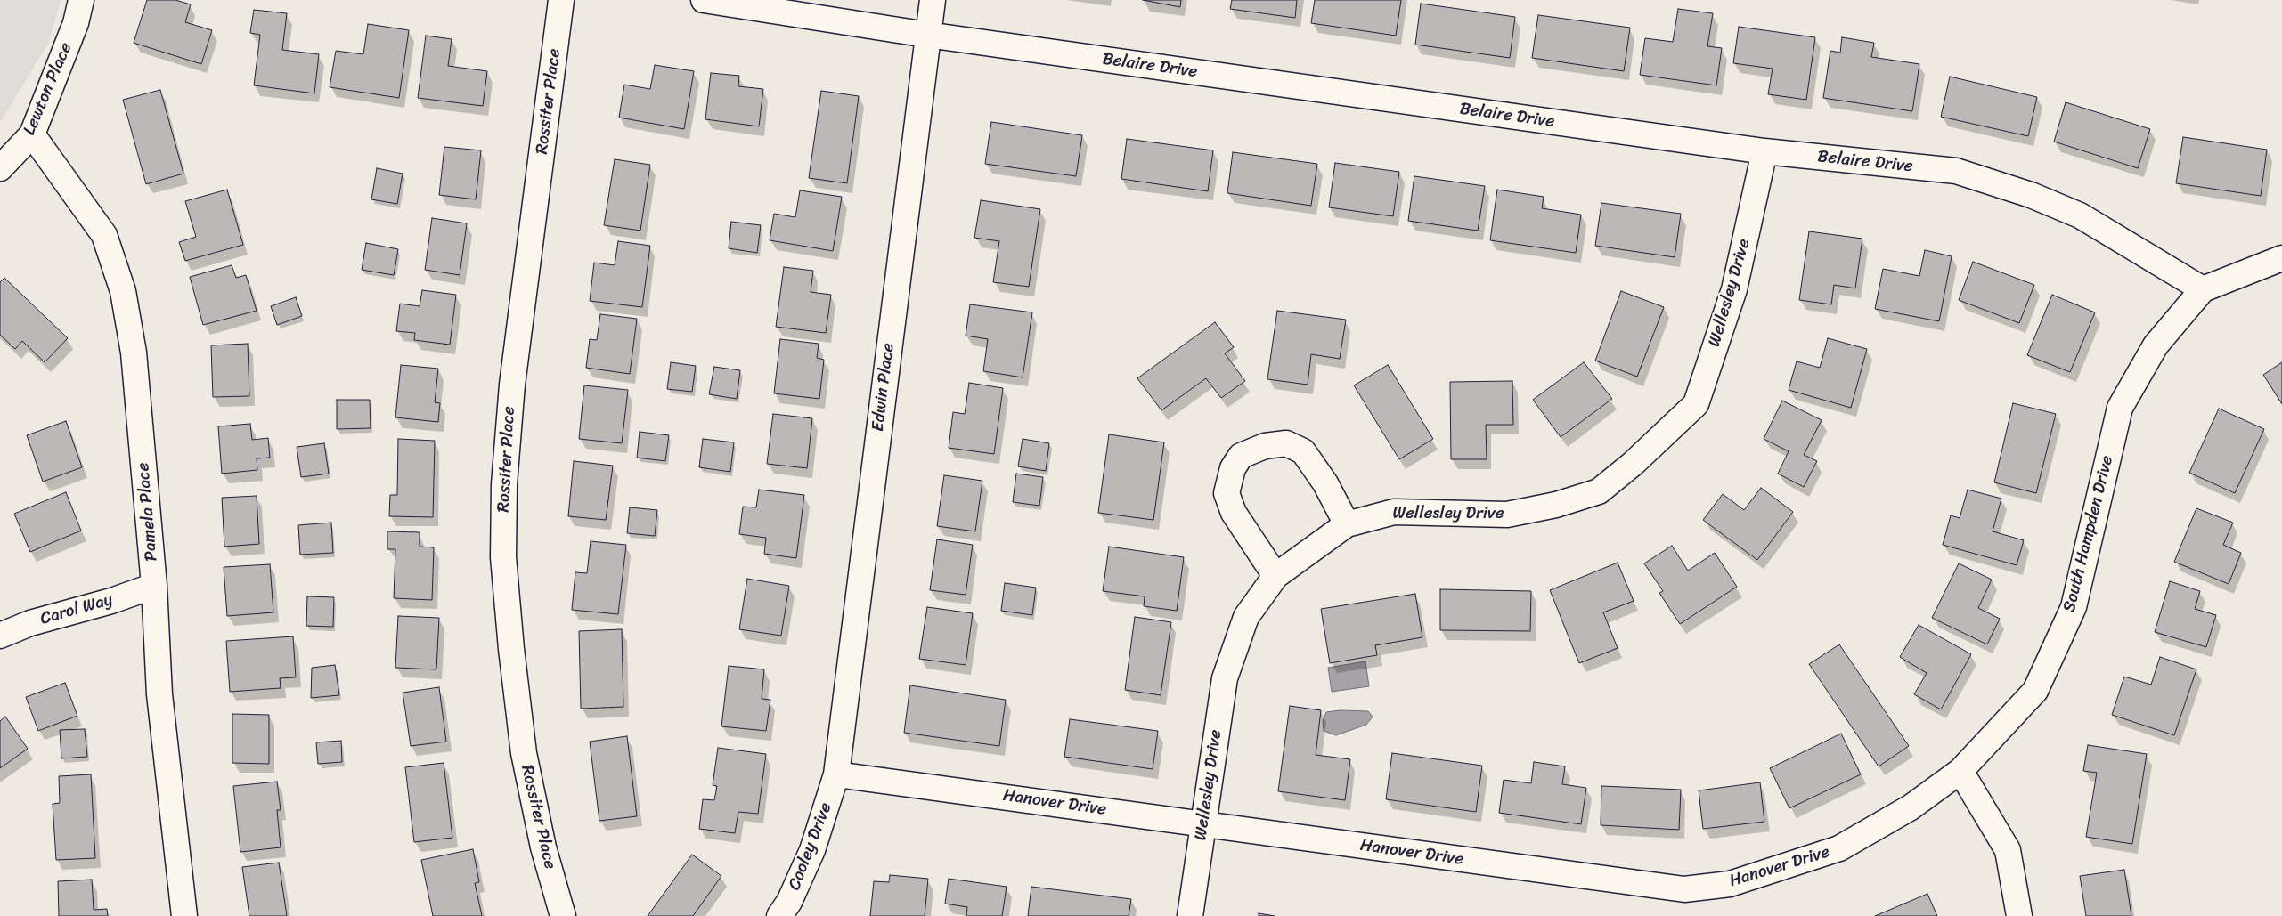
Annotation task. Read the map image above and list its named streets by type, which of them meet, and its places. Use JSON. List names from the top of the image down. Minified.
{"streets":{"street":["Belaire Drive","Lewton Place","Rossiter Place","Wellesley Drive","Edwin Place","Pamela Place","South Hampden Drive","Carol Way","Hanover Drive","Cooley Drive"]},"crossings":[["Belaire Drive","Wellesley Drive"],["Belaire Drive","Edwin Place"],["Belaire Drive","South Hampden Drive"],["Lewton Place","Pamela Place"],["Wellesley Drive","Hanover Drive"],["Edwin Place","Hanover Drive"],["Edwin Place","Cooley Drive"],["Pamela Place","Carol Way"],["South Hampden Drive","Hanover Drive"],["Hanover Drive","Cooley Drive"]]}
